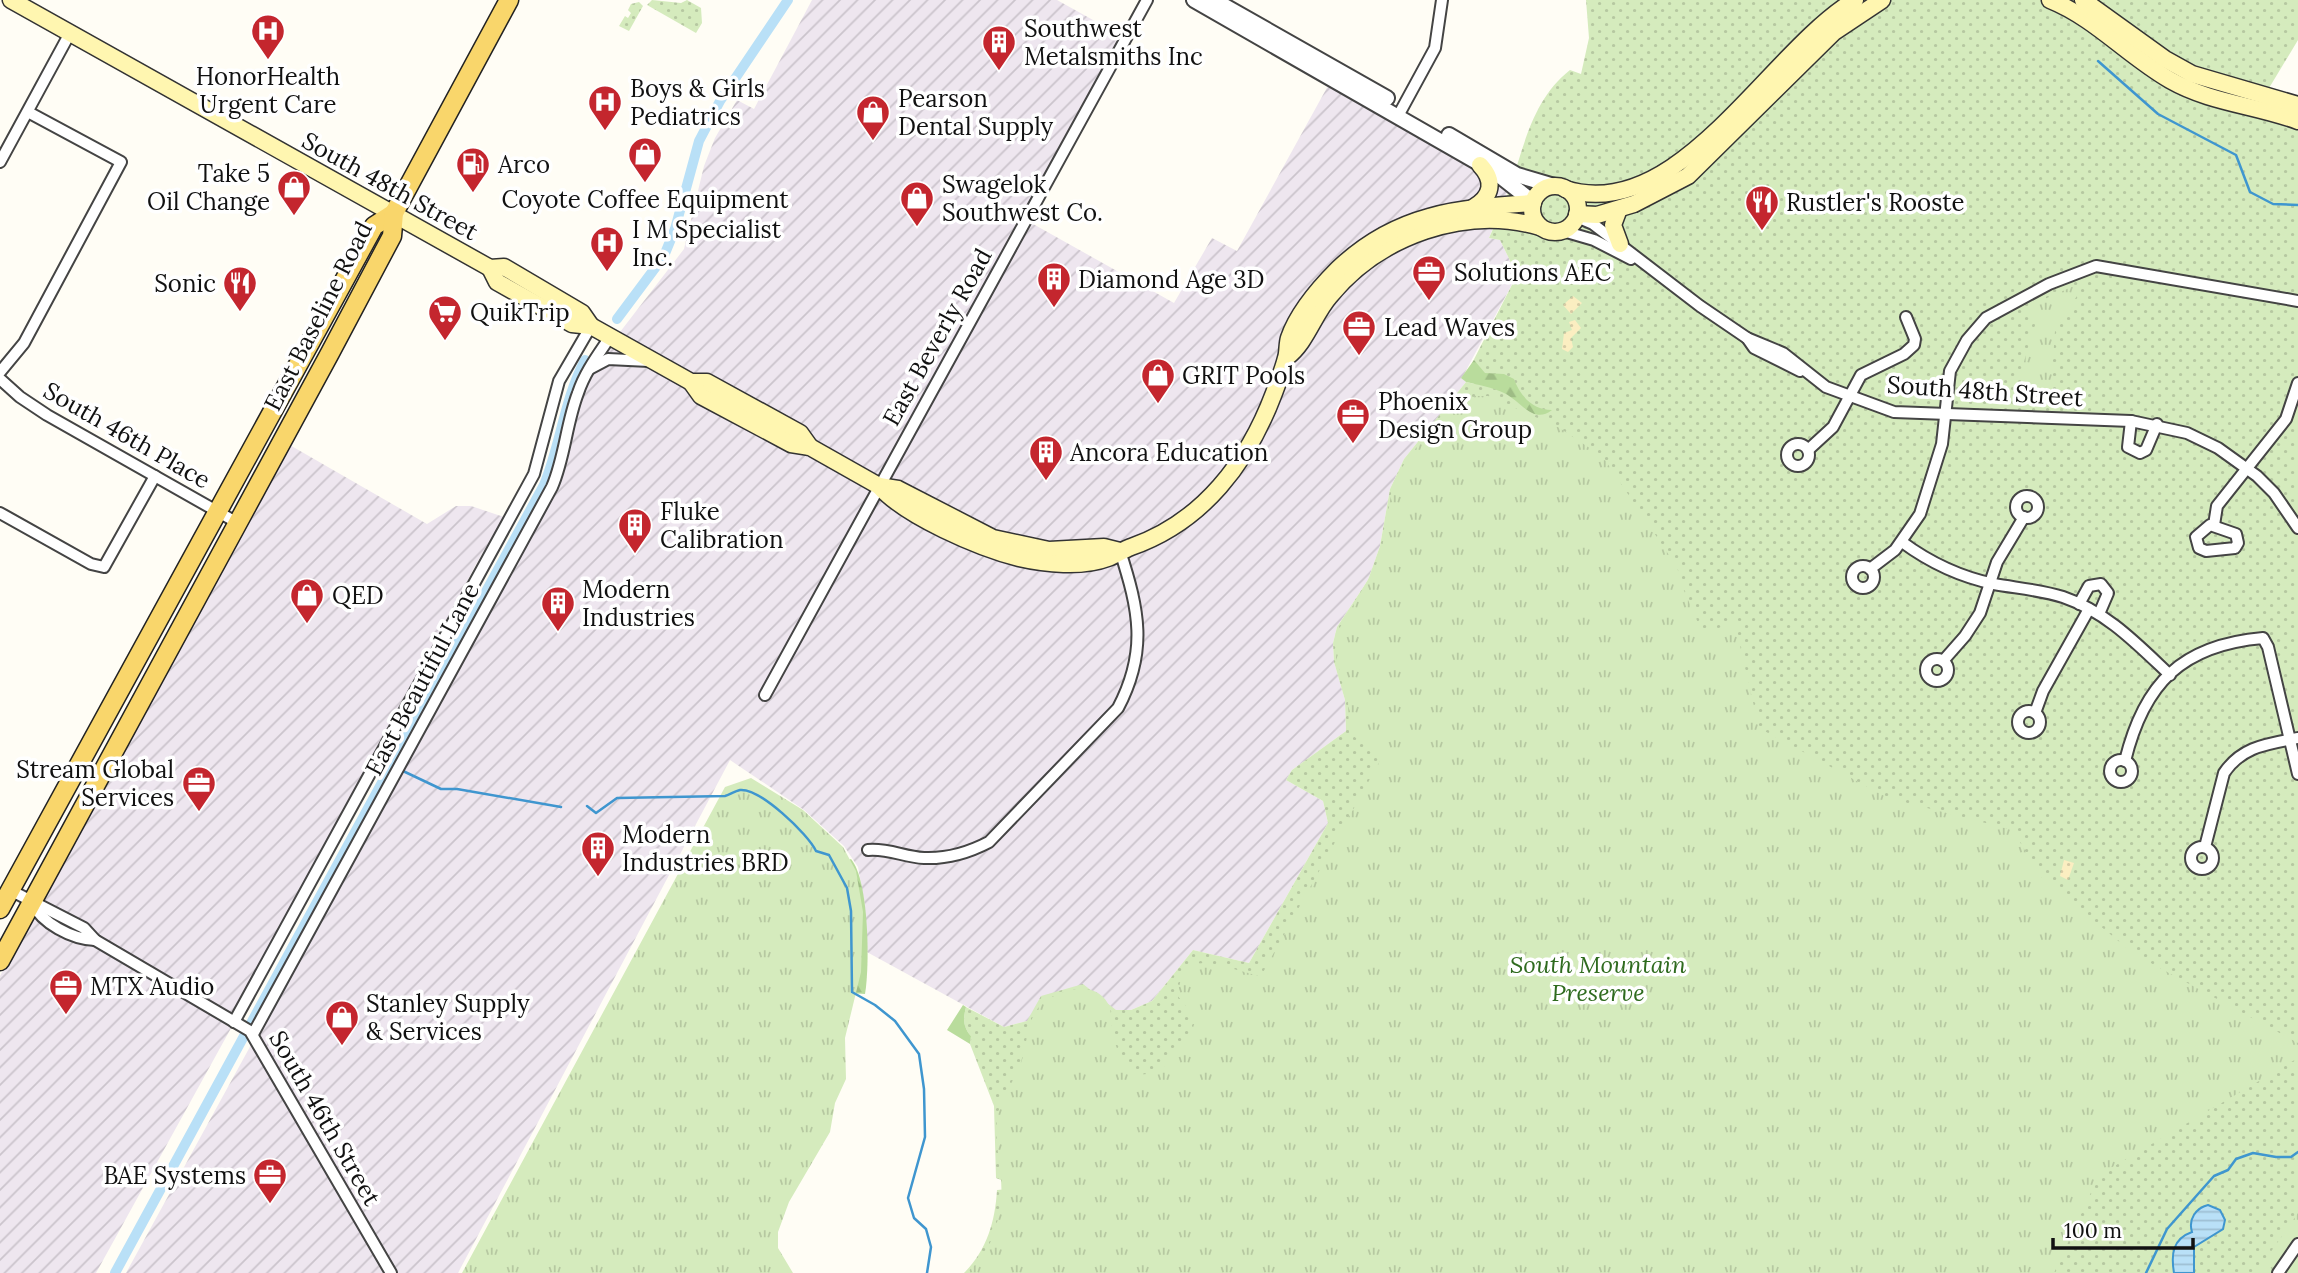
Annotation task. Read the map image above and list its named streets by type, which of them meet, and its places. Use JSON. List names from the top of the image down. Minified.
{"streets":{"main road":["South 48th Street","East Baseline Road"],"street":["East Beverly Road","South 46th Place","East Beautiful Lane","South 46th Street"]},"crossings":[["South 48th Street","East Baseline Road"],["South 48th Street","East Beverly Road"],["South 48th Street","East Beautiful Lane"],["East Baseline Road","South 46th Place"],["East Baseline Road","South 46th Street"],["East Beautiful Lane","South 46th Street"]],"parks":["South Mountain Preserve"],"places":{"hospital":["HonorHealth Urgent Care","Boys & Girls Pediatrics","I M Specialist Inc."],"building":["Southwest Metalsmiths Inc","Diamond Age 3D","Ancora Education","Fluke Calibration","Modern Industries","Modern Industries BRD"],"shop":["Pearson Dental Supply","Coyote Coffee Equipment","Take 5 Oil Change","Swagelok Southwest Co.","GRIT Pools","QED","Stanley Supply & Services"],"fuel station":["Arco"],"restaurant":["Rustler's Rooste","Sonic"],"office":["Solutions AEC","Lead Waves","Phoenix Design Group","Stream Global Services","MTX Audio","BAE Systems"],"supermarket":["QuikTrip"]},"scale_bar":"100 m"}
